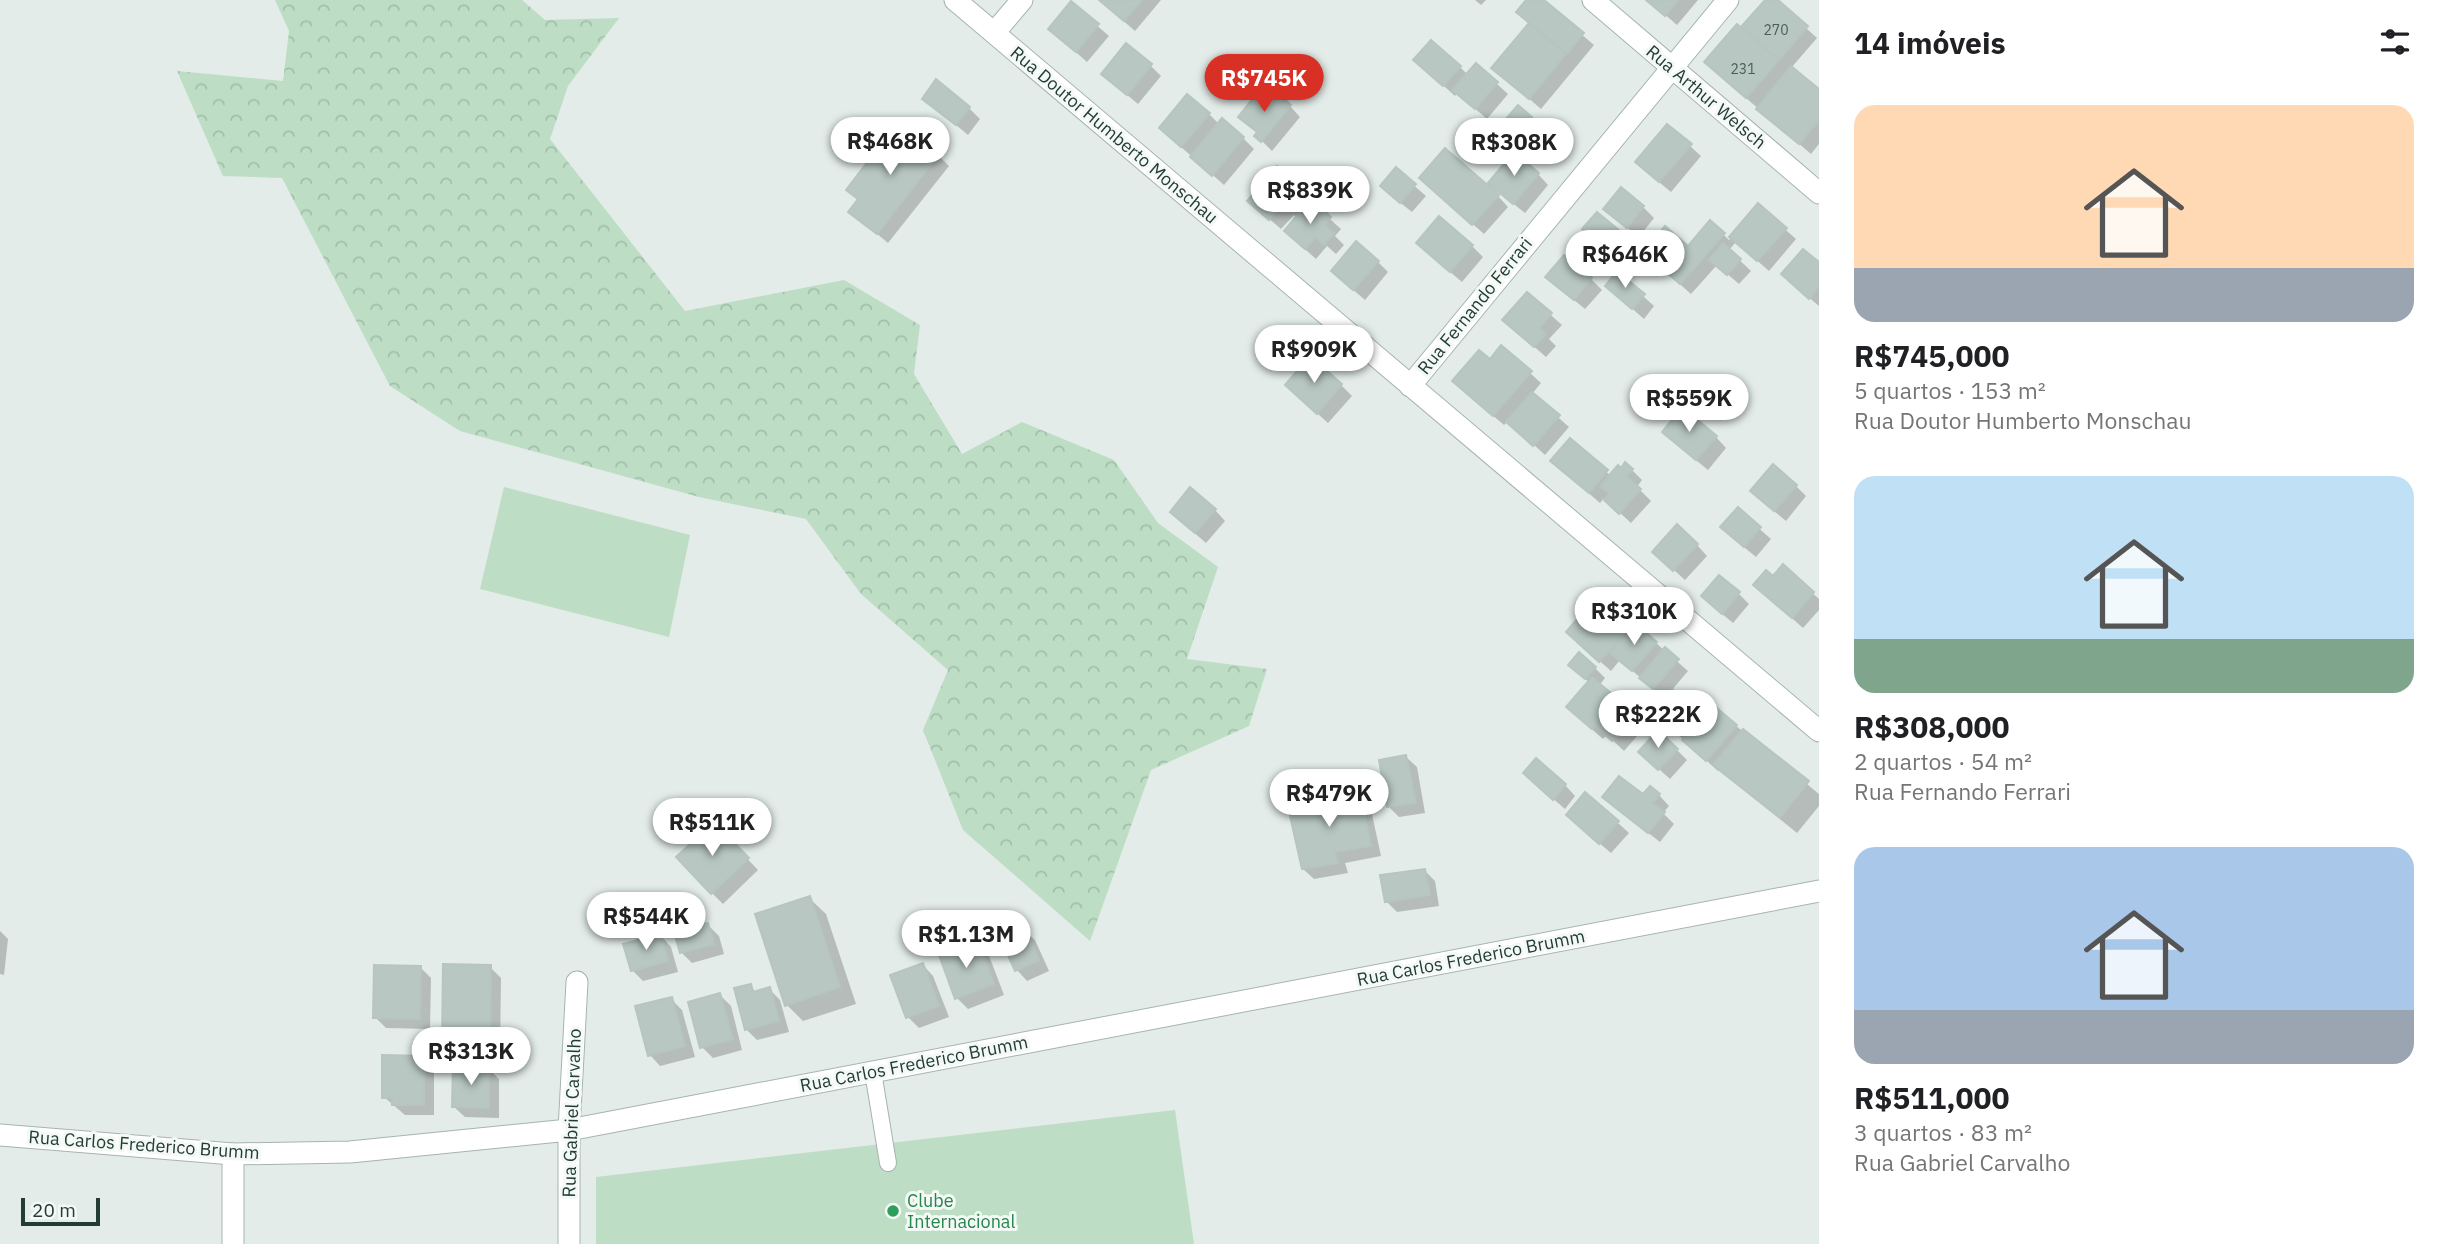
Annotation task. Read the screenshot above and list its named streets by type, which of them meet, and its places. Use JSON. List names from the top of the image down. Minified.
{"streets":{"street":["Rua Arthur Welsch","Rua Doutor Humberto Monschau","Rua Fernando Ferrari","Rua Carlos Frederico Brumm","Rua Gabriel Carvalho"]},"crossings":[["Rua Arthur Welsch","Rua Fernando Ferrari"],["Rua Doutor Humberto Monschau","Rua Fernando Ferrari"],["Rua Carlos Frederico Brumm","Rua Gabriel Carvalho"]],"places":["Clube Internacional"],"house_numbers":["270","231"],"scale_bar":"20 m","page":{"heading":"14 imóveis","price":["R$745K","R$468K","R$308K","R$839K","R$646K","R$909K","R$559K","R$310K","R$222K","R$479K","R$511K","R$544K","R$1.13M","R$313K"],"list":[{"name":"R$745,000","note":"5 quartos · 153 m² · Rua Doutor Humberto Monschau"},{"name":"R$308,000","note":"2 quartos · 54 m² · Rua Fernando Ferrari"},{"name":"R$511,000","note":"3 quartos · 83 m² · Rua Gabriel Carvalho"}],"scale":"20 m"}}
